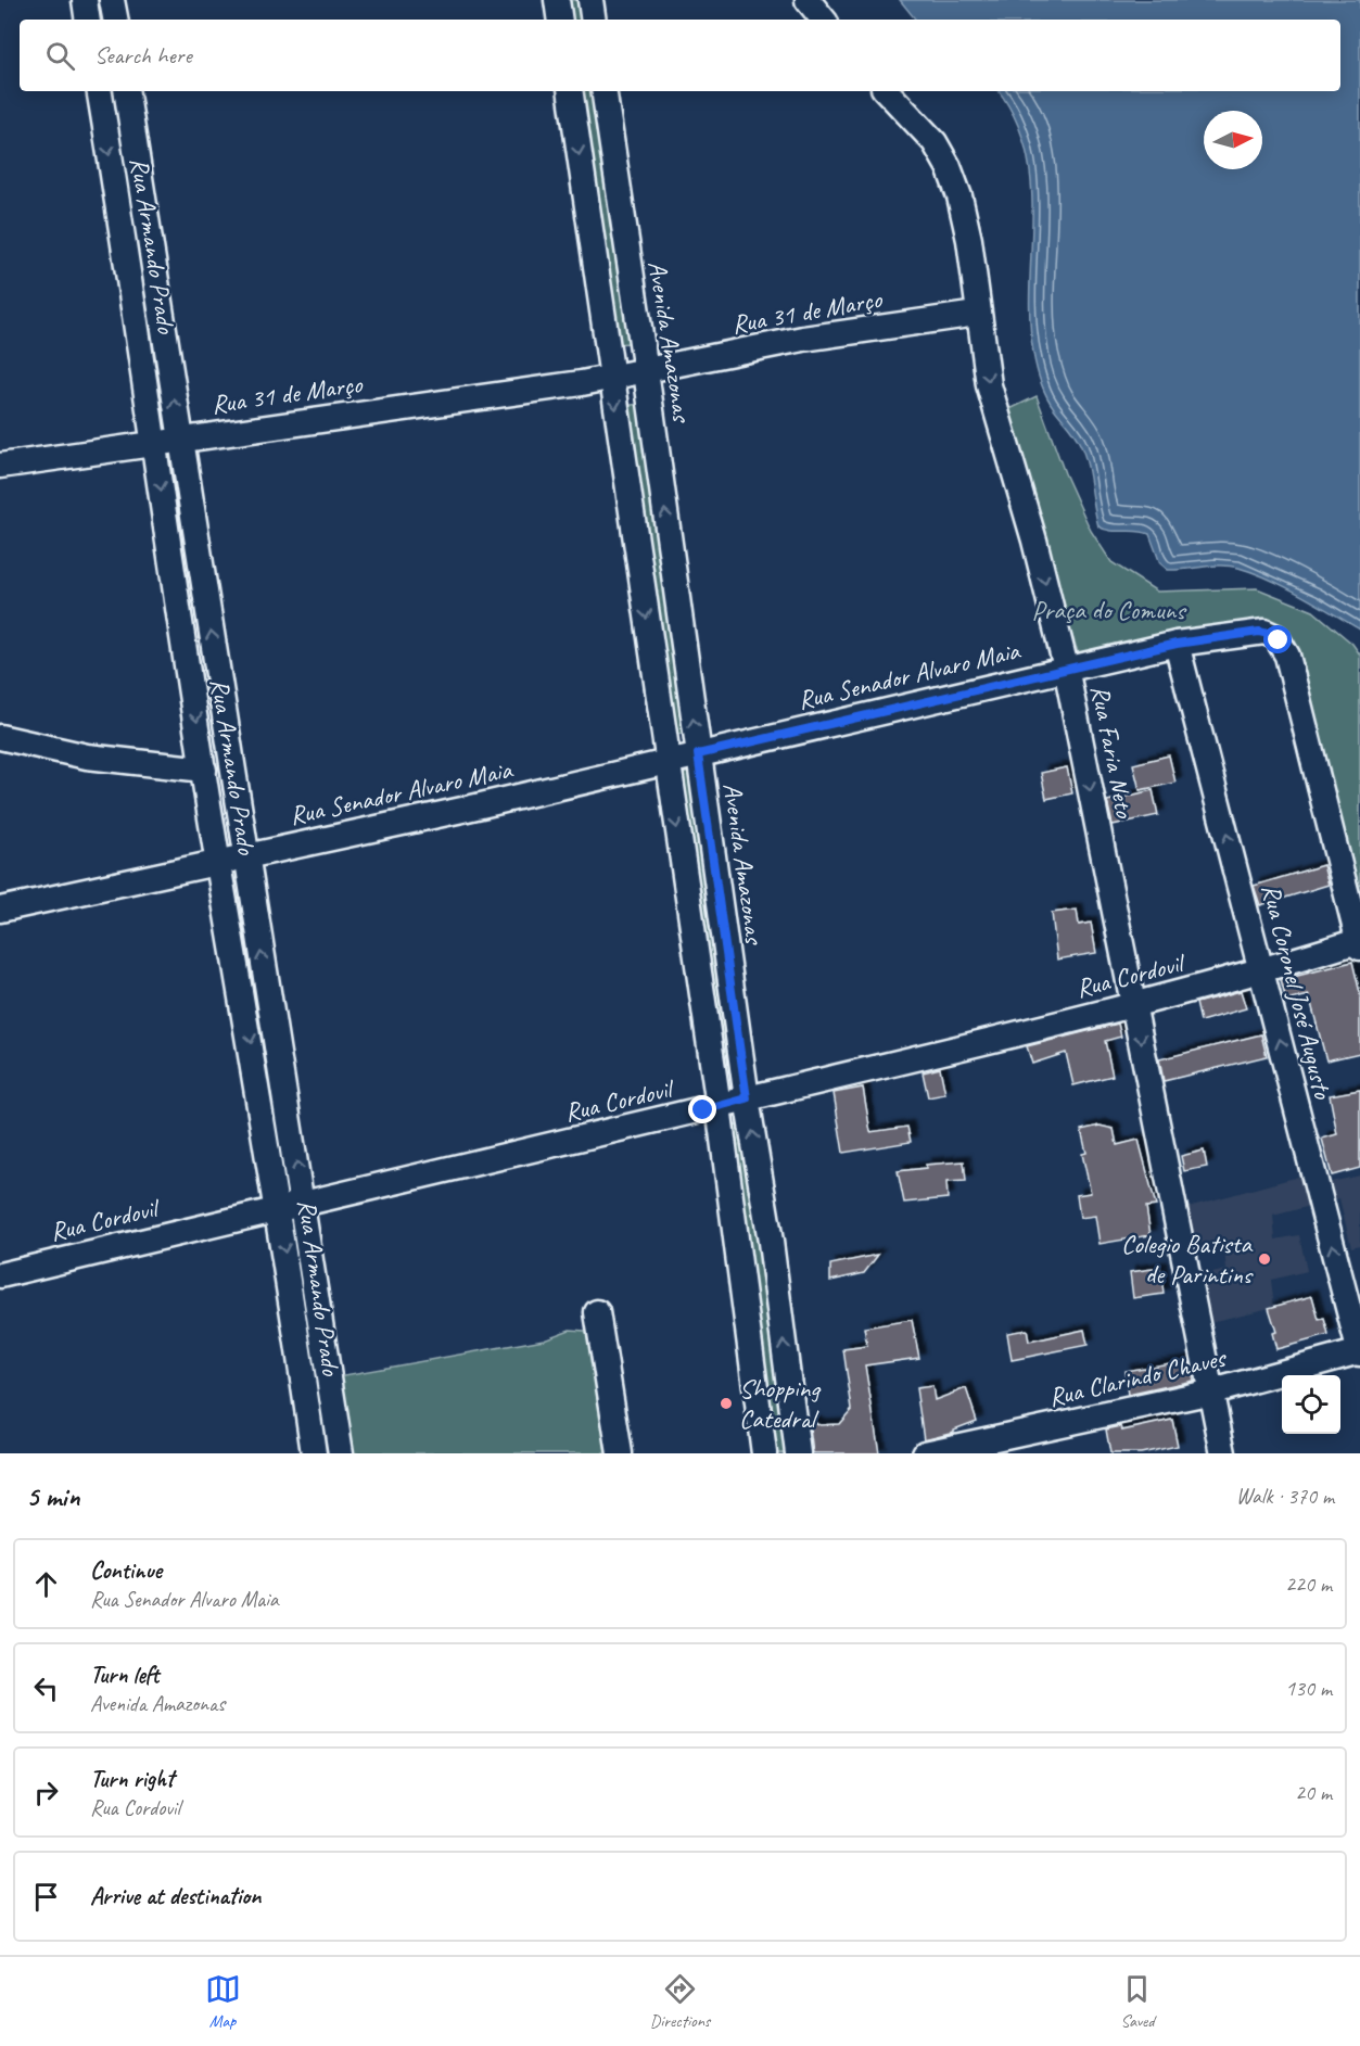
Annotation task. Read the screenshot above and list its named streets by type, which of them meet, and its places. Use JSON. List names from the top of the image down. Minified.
{"streets":{"street":["Rua Armando Prado","Rua 31 de Março","Avenida Amazonas","Rua Senador Alvaro Maia","Rua Faria Neto","Rua Cordovil","Rua Coronel José Augusto","Rua Clarindo Chaves"]},"crossings":[["Rua Armando Prado","Rua 31 de Março"],["Rua Armando Prado","Rua Senador Alvaro Maia"],["Rua Armando Prado","Rua Cordovil"],["Rua 31 de Março","Avenida Amazonas"],["Rua 31 de Março","Rua Faria Neto"],["Avenida Amazonas","Rua Senador Alvaro Maia"],["Avenida Amazonas","Rua Cordovil"],["Rua Senador Alvaro Maia","Rua Faria Neto"],["Rua Senador Alvaro Maia","Rua Cordovil"],["Rua Senador Alvaro Maia","Rua Coronel José Augusto"],["Rua Faria Neto","Rua Cordovil"],["Rua Faria Neto","Rua Clarindo Chaves"],["Rua Cordovil","Rua Coronel José Augusto"],["Rua Coronel José Augusto","Rua Clarindo Chaves"]],"one_way":["Rua Faria Neto","Rua Coronel José Augusto"],"parks":["Praça do Comuns"],"places":["Colegio Batista de Parintins","Shopping Catedral"],"north":"right","page":{"search":"Search here","heading":["5 min","Walk · 370 m"],"list":[["Continue","Rua Senador Alvaro Maia","220 m"],["Turn left","Avenida Amazonas","130 m"],["Turn right","Rua Cordovil","20 m"],"Arrive at destination"],"nav":["Map","Directions","Saved"]}}
